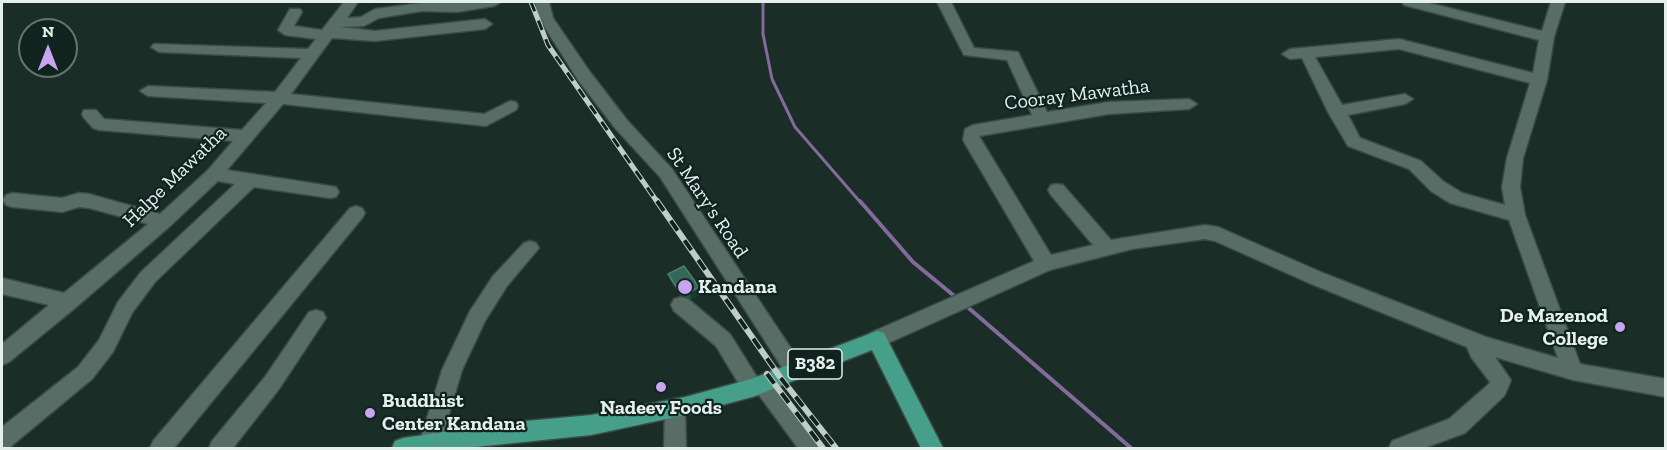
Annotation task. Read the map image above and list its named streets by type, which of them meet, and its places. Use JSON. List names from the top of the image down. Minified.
{"streets":{"main road":["B382"],"street":["Cooray Mawatha","Halpe Mawatha","St Mary's Road"]},"crossings":[["St Mary's Road","B382"]],"places":["Kandana","De Mazenod College","Nadeev Foods","Buddhist Center Kandana"],"north":"top"}
